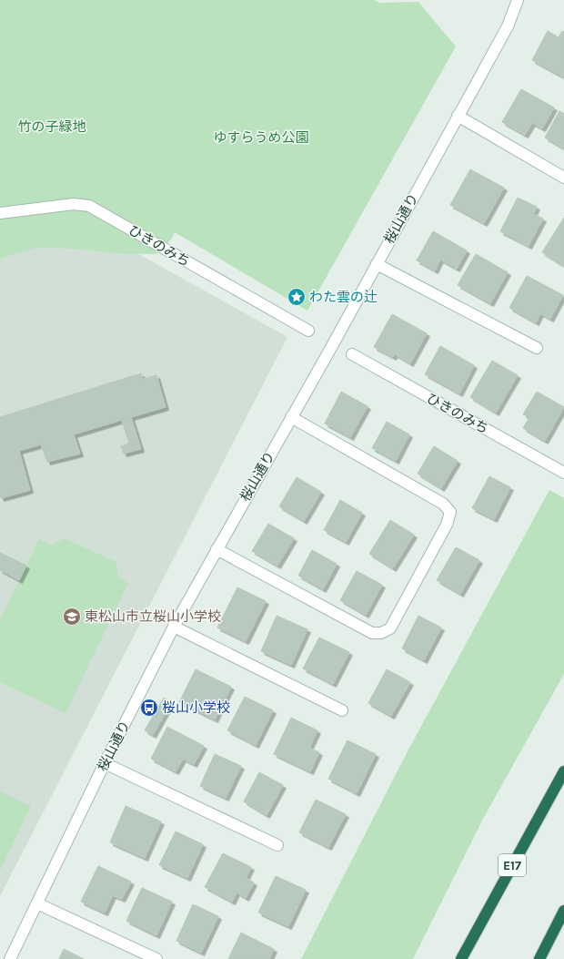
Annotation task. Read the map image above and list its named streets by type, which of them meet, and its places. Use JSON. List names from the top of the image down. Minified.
{"streets":{"highway":["E17"],"street":["桜山通り","ひきのみち"]},"parks":["竹の子緑地","ゆすらうめ公園"],"places":{"place":["わた雲の辻"],"school or university":["東松山市立桜山小学校"],"bus stop":["桜山小学校"]}}
